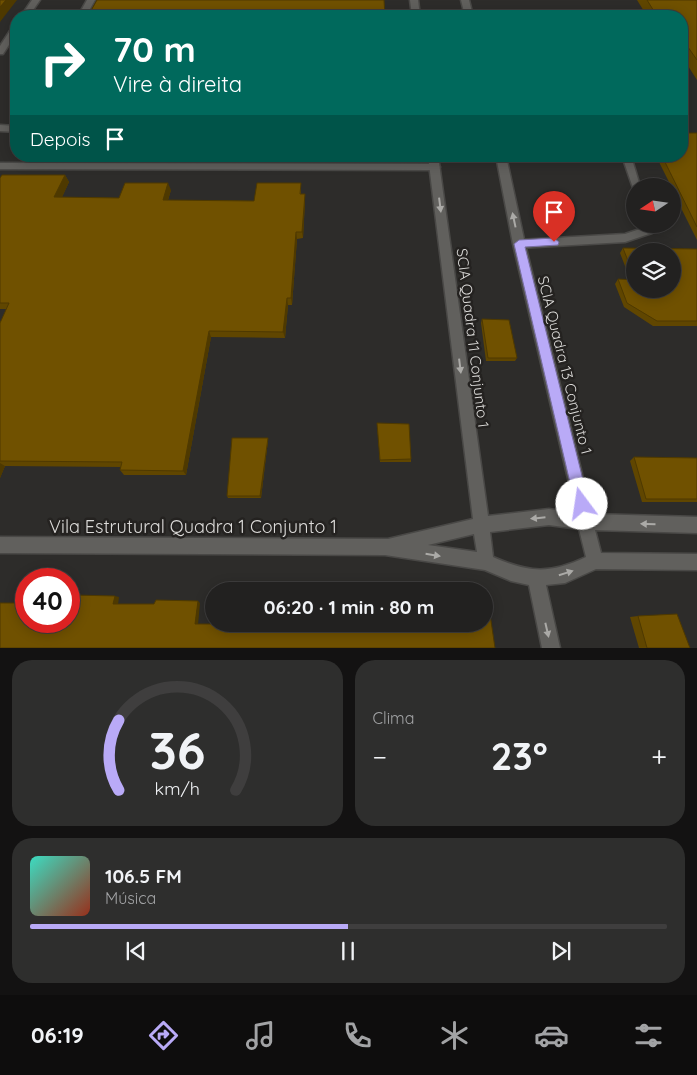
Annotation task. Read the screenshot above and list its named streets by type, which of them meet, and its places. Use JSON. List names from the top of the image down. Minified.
{"streets":{"street":["SCIA Quadra 11 Conjunto 1","SCIA Quadra 13 Conjunto 1","Vila Estrutural Quadra 1 Conjunto 1"]},"one_way":["SCIA Quadra 11 Conjunto 1"],"north":"left","page":{"turn":["70 m","Vire à direita"],"then":"Depois","limit":"40","trip":"06:20 · 1 min · 80 m","tile":"Clima","heat":["−","23°","+"],"song":["106.5 FM","Música"],"tabs":"06:19","gauge":["36","km/h"]}}
